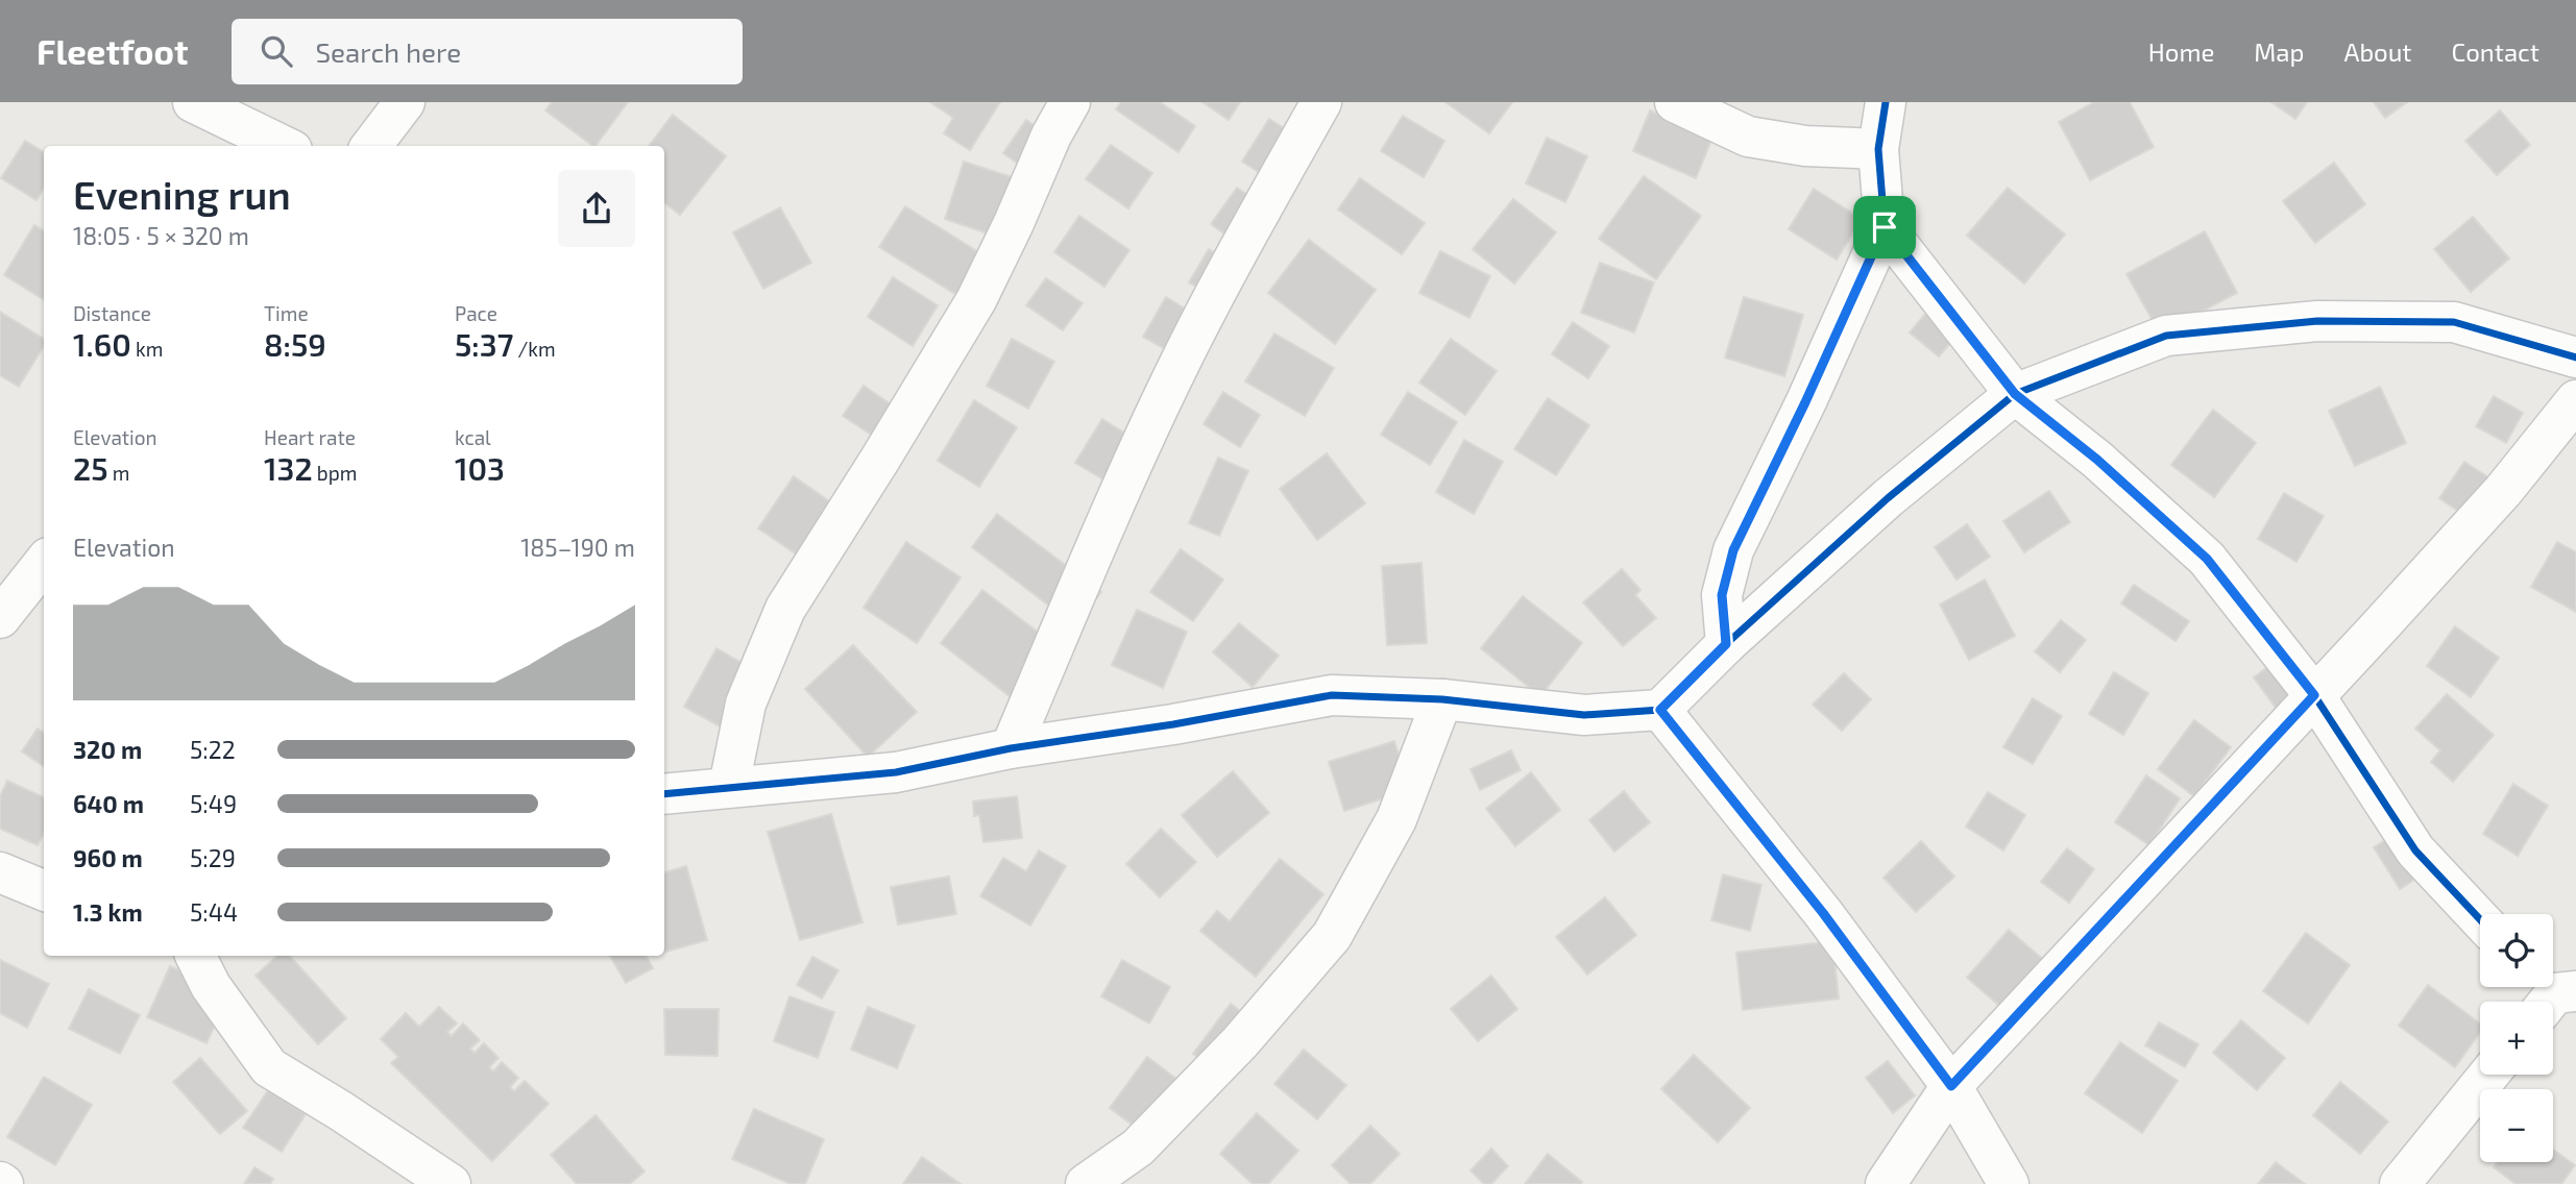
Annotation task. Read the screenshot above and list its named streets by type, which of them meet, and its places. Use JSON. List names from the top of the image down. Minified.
{"page":{"header":"Fleetfoot","search":"Search here","nav":["Home","Map","About","Contact"],"heading":["Evening run","18:05 · 5 × 320 m"],"stats":[["Distance","1.60 km"],["Time","8:59"],["Pace","5:37 /km"],["Elevation","25 m"],["Heart rate","132 bpm"],["kcal","103"]],"chart":["Elevation","185–190 m"],"list":[{"name":"320 m","note":"5:22"},{"name":"640 m","note":"5:49"},{"name":"960 m","note":"5:29"},{"name":"1.3 km","note":"5:44"}],"map_buttons":["+","−"]}}
